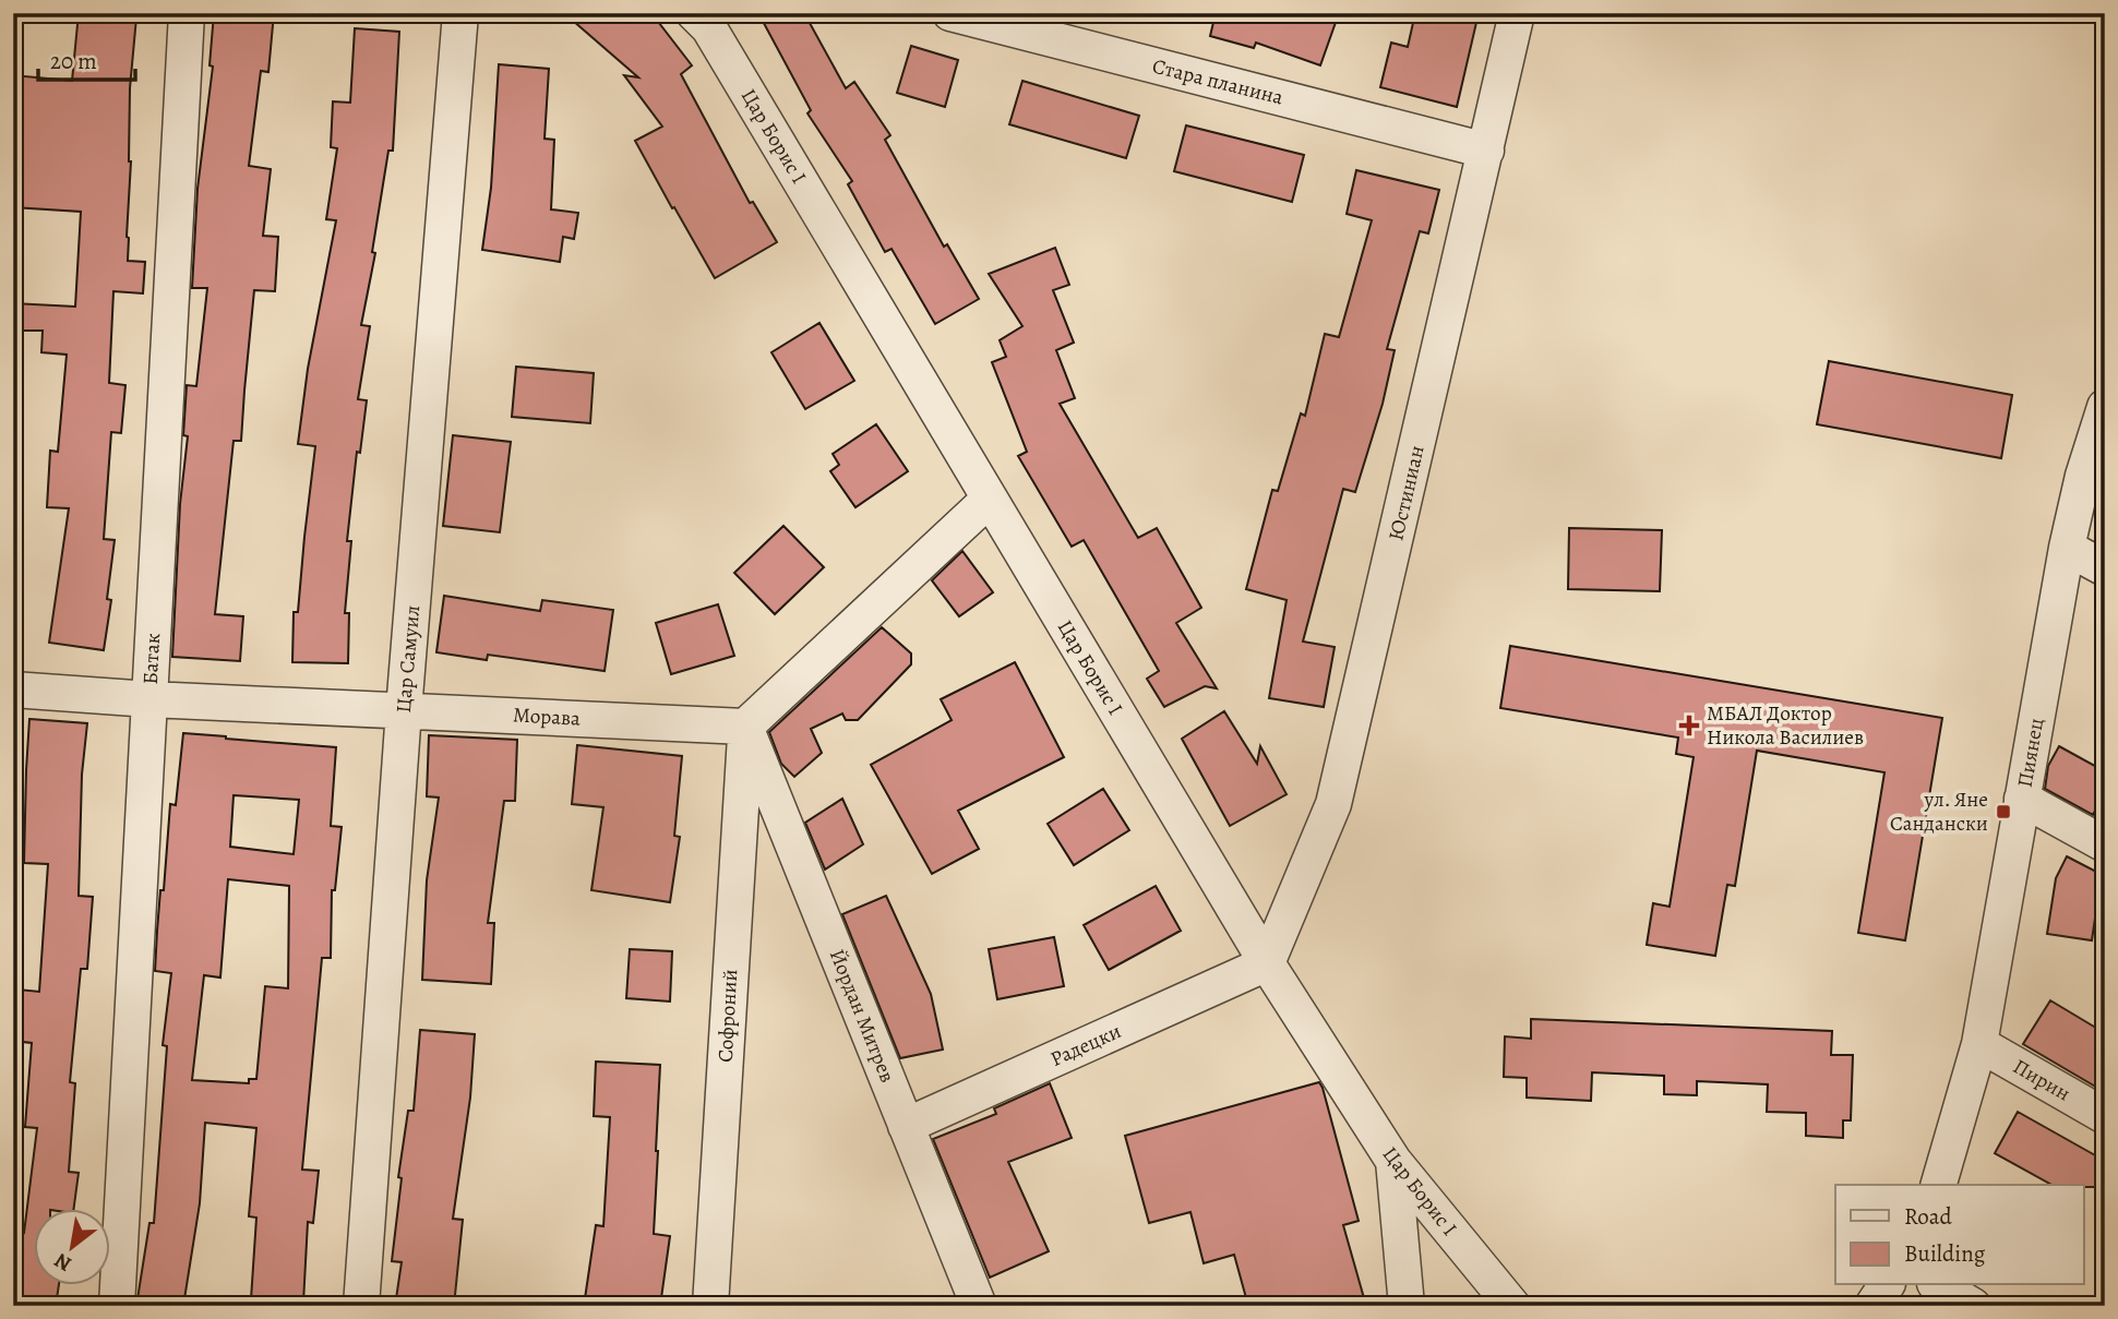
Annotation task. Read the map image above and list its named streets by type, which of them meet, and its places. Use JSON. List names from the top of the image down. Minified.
{"streets":{"street":["Стара планина","Цар Борис I","Юстиниан","Батак","Цар Самуил","Морава","Пиянец","Софроний","Йордан Митрев","Радецки","Пирин"]},"crossings":[["Стара планина","Юстиниан"],["Цар Борис I","Юстиниан"],["Цар Борис I","Радецки"],["Юстиниан","Радецки"],["Батак","Морава"],["Цар Самуил","Морава"],["Морава","Софроний"],["Морава","Йордан Митрев"],["Пиянец","Пирин"],["Софроний","Йордан Митрев"],["Йордан Митрев","Радецки"]],"places":{"health":["МБАЛ Доктор Никола Василиев"],"transit":["ул. Яне Сандански"]},"legend":["Road","Building"],"scale_bar":"20 m","north":"bottom left"}
